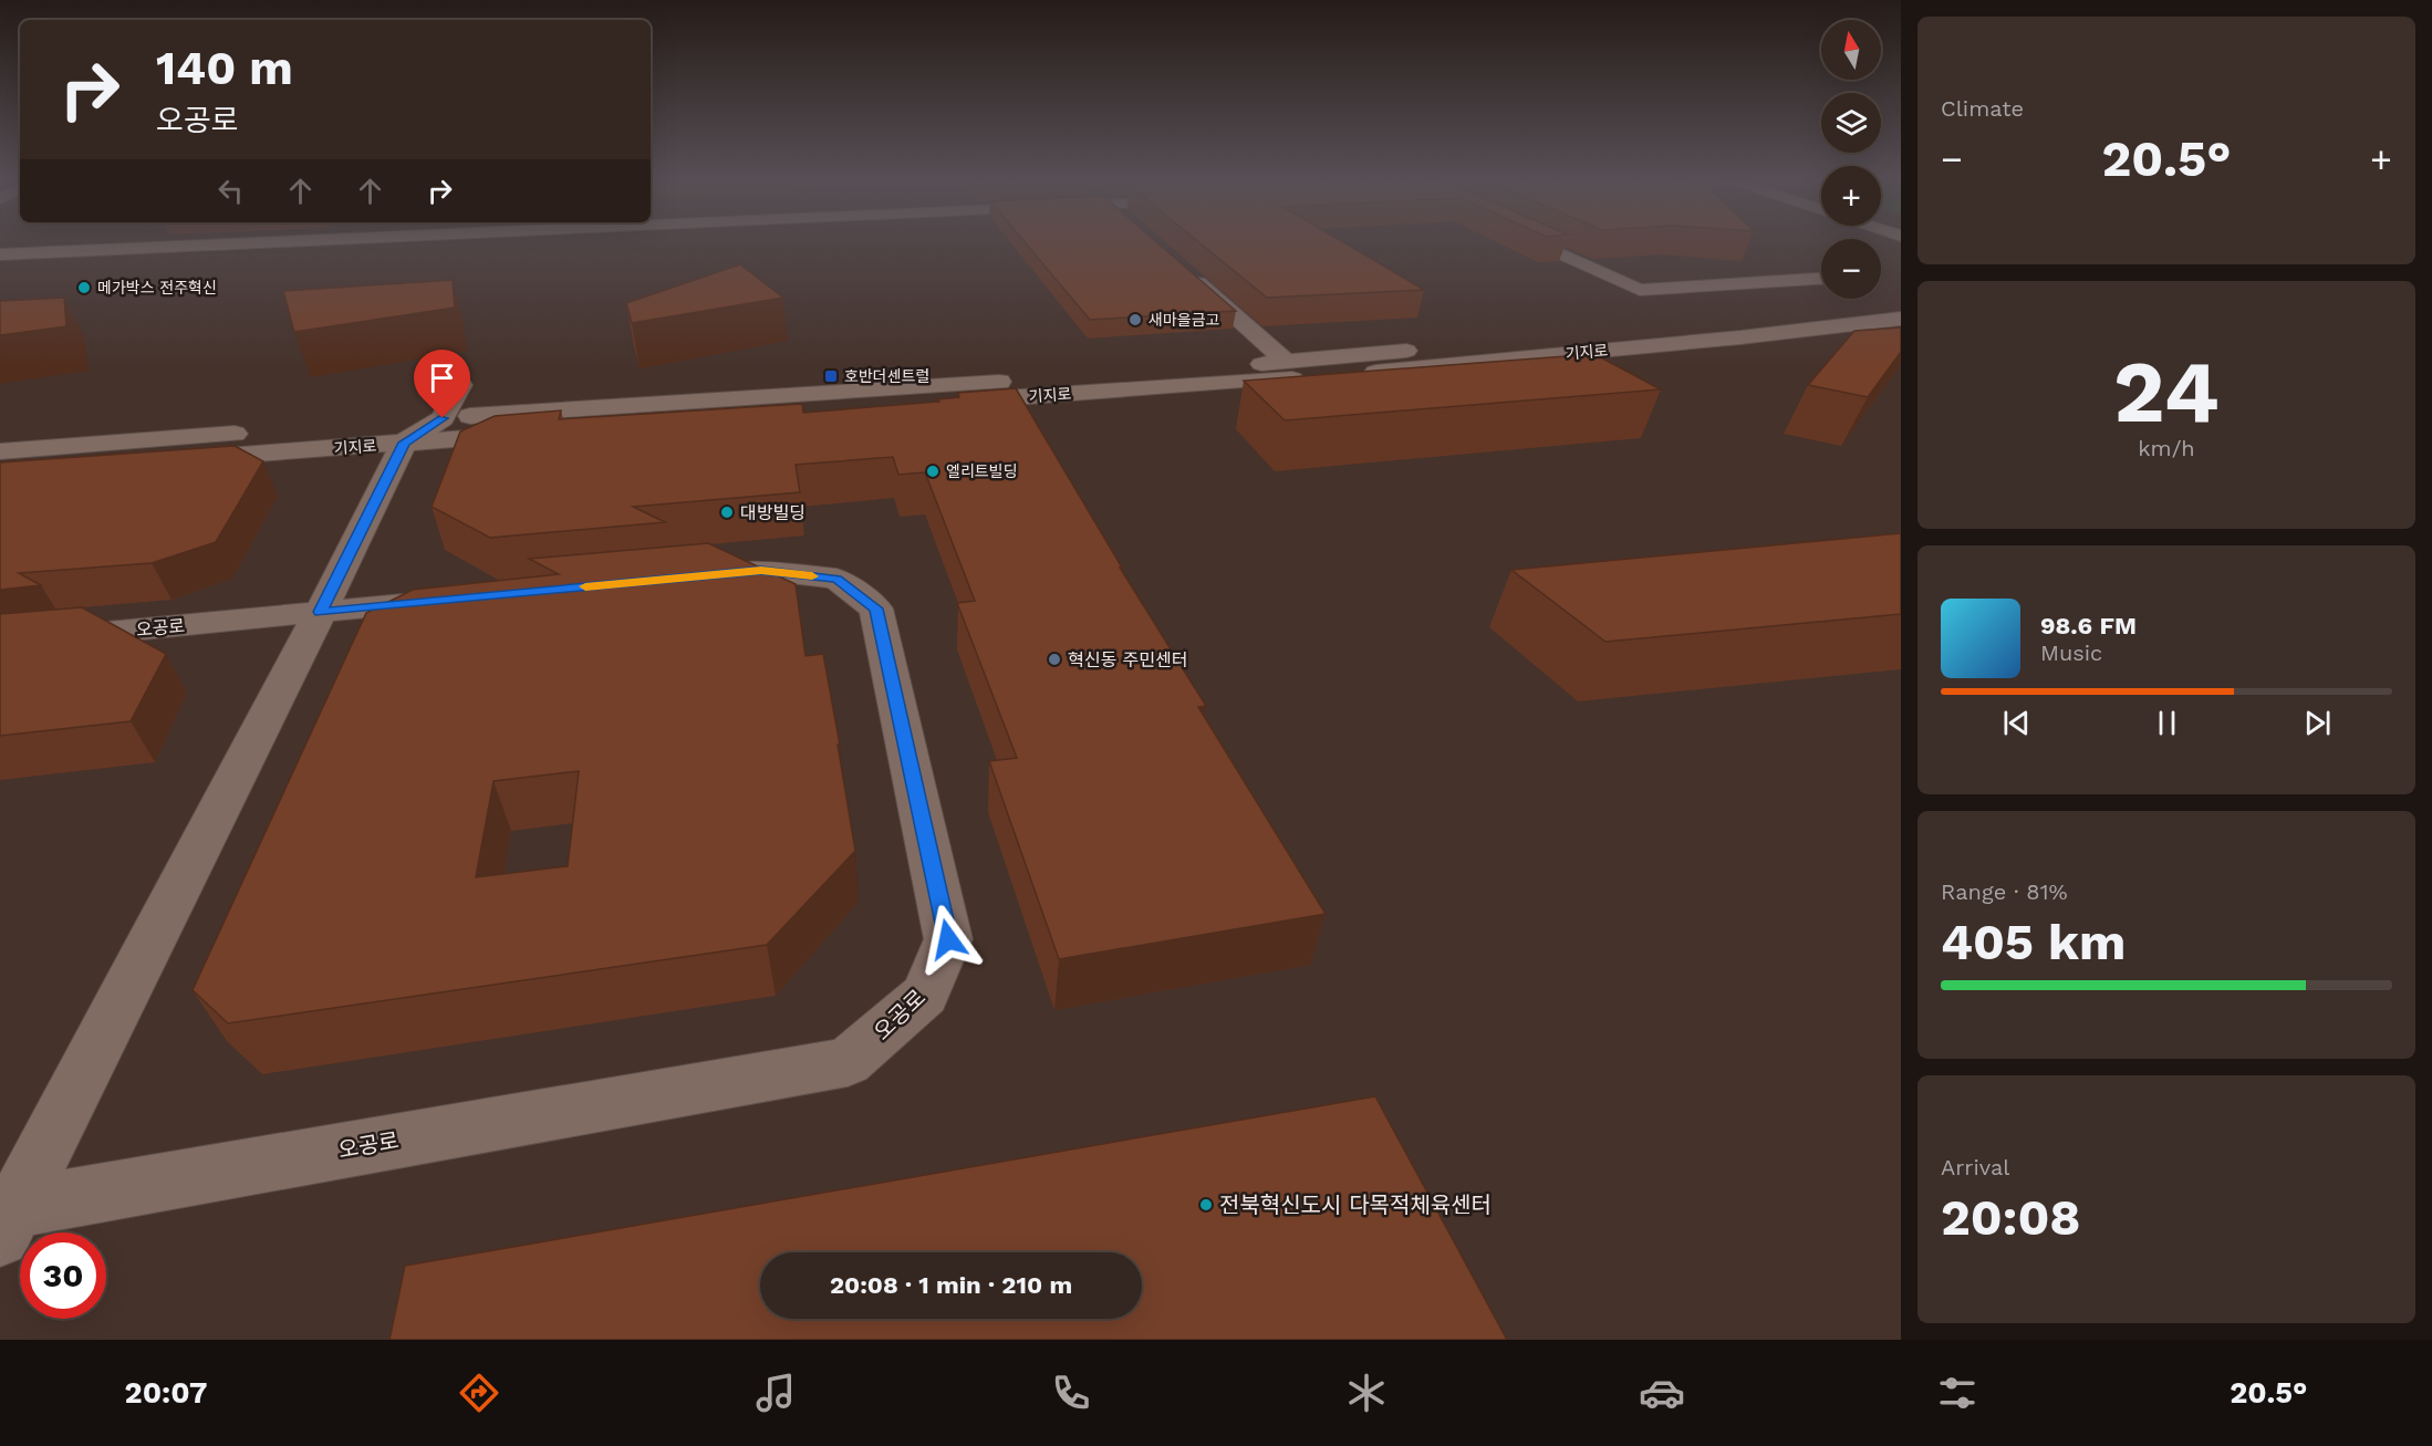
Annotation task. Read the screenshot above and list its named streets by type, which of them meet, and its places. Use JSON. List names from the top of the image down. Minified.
{"streets":{"street":["기지로","오공로"]},"crossings":[["기지로","오공로"]],"places":{"other":["메가박스 전주혁신","새마을금고","엘리트빌딩","대방빌딩","혁신동 주민센터","전북혁신도시 다목적체육센터"],"transit":["호반더센트럴"]},"north":"top","page":{"tile":["Climate",["24","km/h"],["Range · 81%","405 km"],["Arrival","20:08"]],"map_buttons":["+","−"],"turn":["140 m","오공로"],"heat":["−","20.5°","+"],"song":["98.6 FM","Music"],"limit":"30","trip":"20:08 · 1 min · 210 m","tabs":["20:07","20.5°"]}}
